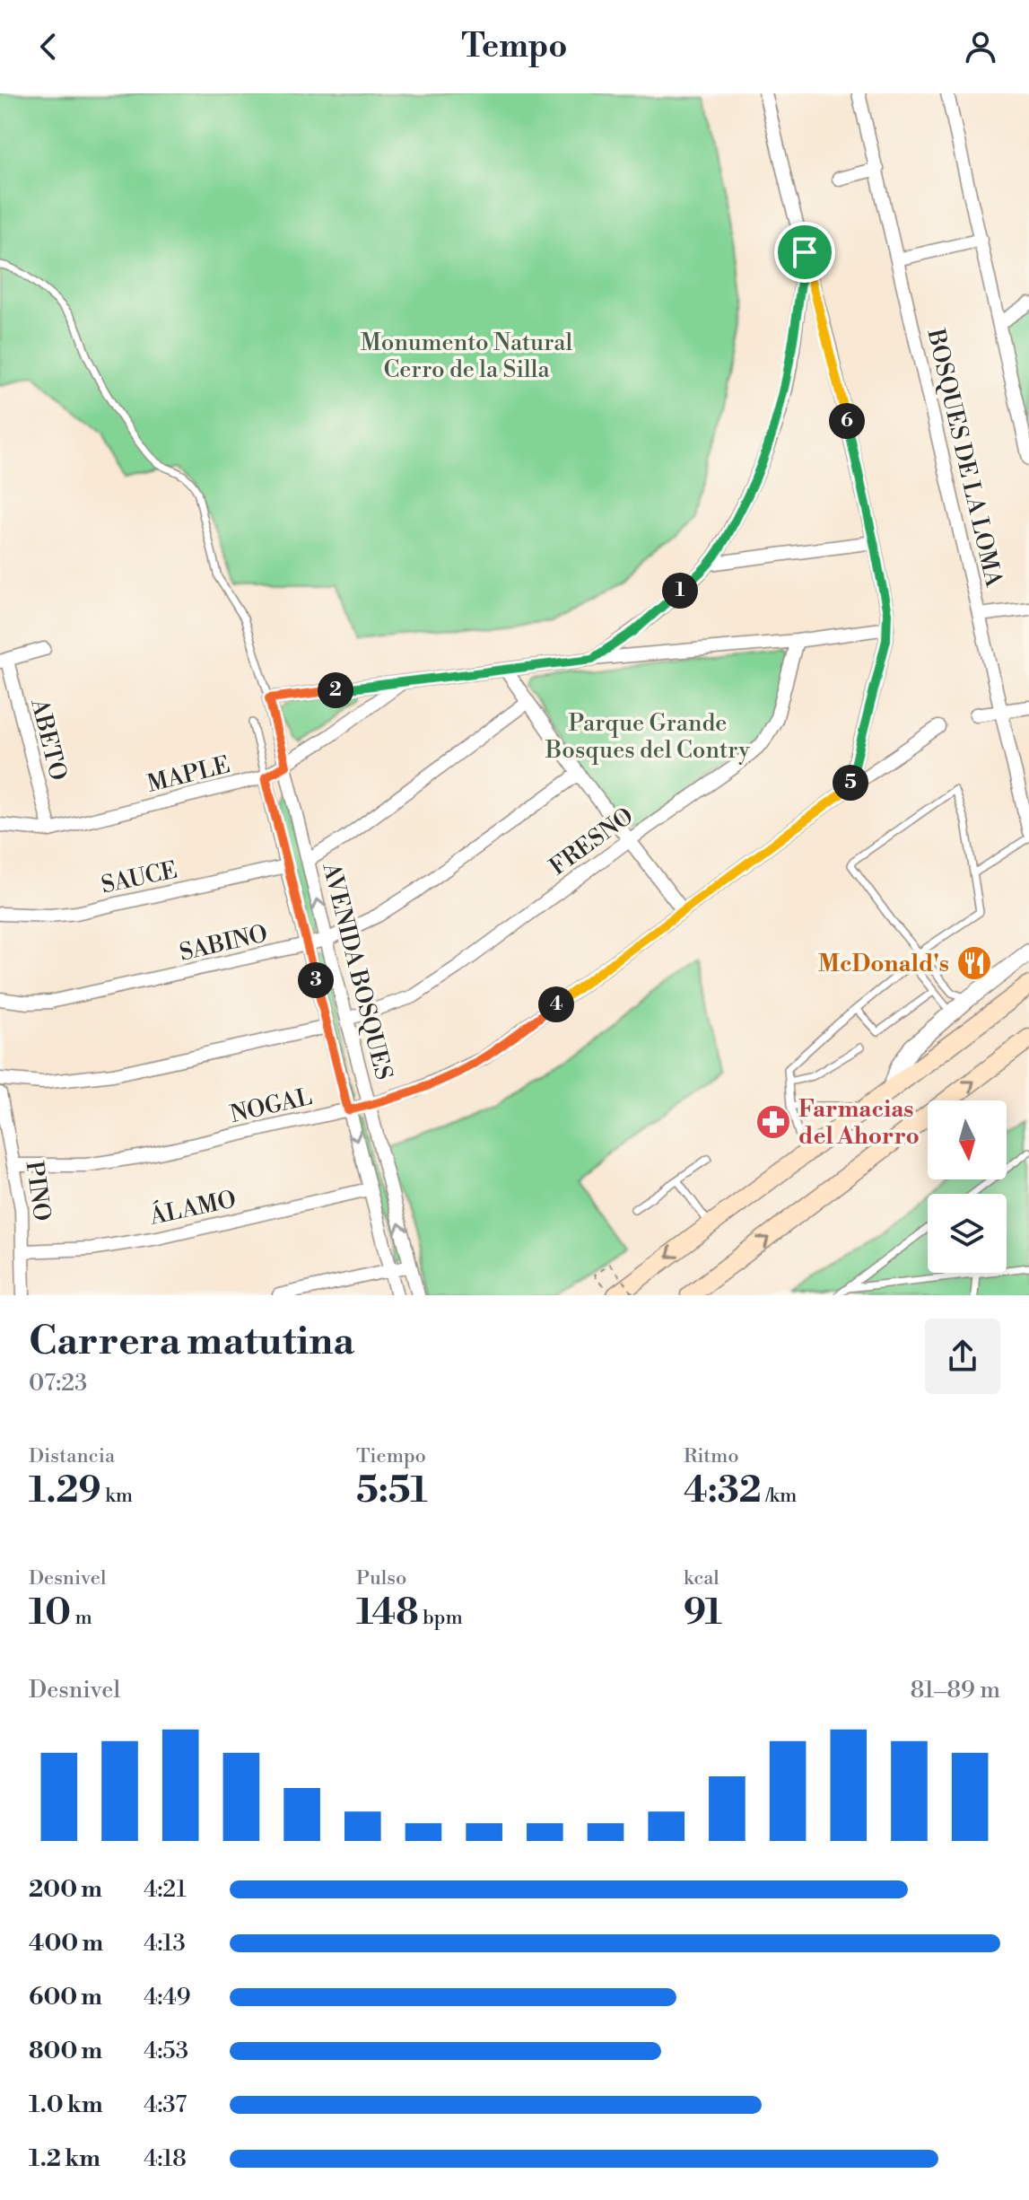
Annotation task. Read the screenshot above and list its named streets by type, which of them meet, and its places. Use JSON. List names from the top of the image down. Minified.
{"streets":{"street":["BOSQUES DE LA LOMA","ABETO","MAPLE","FRESNO","SAUCE","SABINO","AVENIDA BOSQUES","NOGAL","PINO","ÁLAMO"]},"crossings":[["ABETO","MAPLE"],["MAPLE","AVENIDA BOSQUES"],["FRESNO","AVENIDA BOSQUES"],["SAUCE","AVENIDA BOSQUES"],["SABINO","AVENIDA BOSQUES"],["AVENIDA BOSQUES","NOGAL"],["AVENIDA BOSQUES","ÁLAMO"],["NOGAL","PINO"],["PINO","ÁLAMO"]],"parks":["Monumento Natural Cerro de la Silla","Parque Grande Bosques del Contry"],"places":{"restaurant":["McDonald's"],"pharmacy":["Farmacias del Ahorro"]},"north":"bottom","page":{"header":"Tempo","pins":["6","1","2","5","3","4"],"heading":["Carrera matutina","07:23"],"stats":[["Distancia","1.29 km"],["Tiempo","5:51"],["Ritmo","4:32 /km"],["Desnivel","10 m"],["Pulso","148 bpm"],["kcal","91"]],"chart":["Desnivel","81–89 m"],"list":[{"name":"200 m","note":"4:21"},{"name":"400 m","note":"4:13"},{"name":"600 m","note":"4:49"},{"name":"800 m","note":"4:53"},{"name":"1.0 km","note":"4:37"},{"name":"1.2 km","note":"4:18"}]}}
